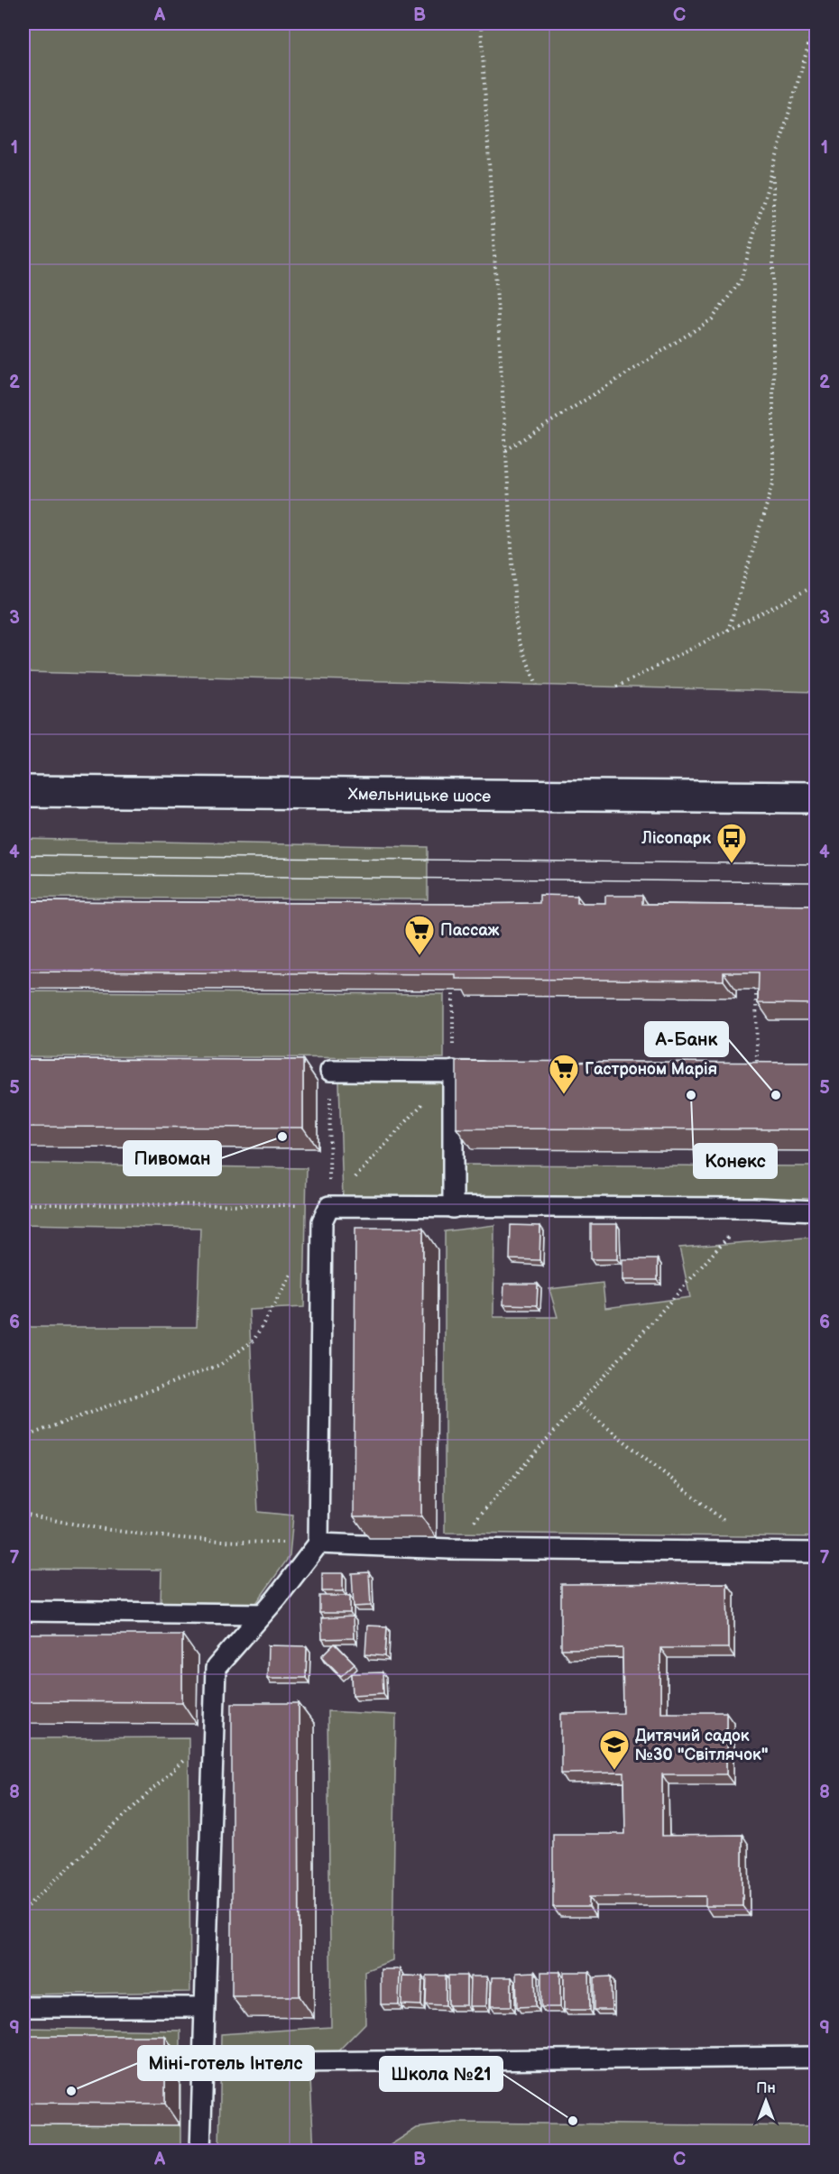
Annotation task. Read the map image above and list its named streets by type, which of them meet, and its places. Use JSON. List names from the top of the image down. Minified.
{"streets":{"main road":["Хмельницьке шосе"]},"places":{"bus stop":["Лісопарк"],"supermarket":["Пассаж","Гастроном Марія"],"other":["Конекс","А-Банк","Пивоман","Міні-готель Інтелс","Школа №21"],"school or university":["Дитячий садок №30 \"Світлячок\""]},"north":"top","grid":{"columns":["A","B","C"],"rows":["1","2","3","4","5","6","7","8","9"]}}
